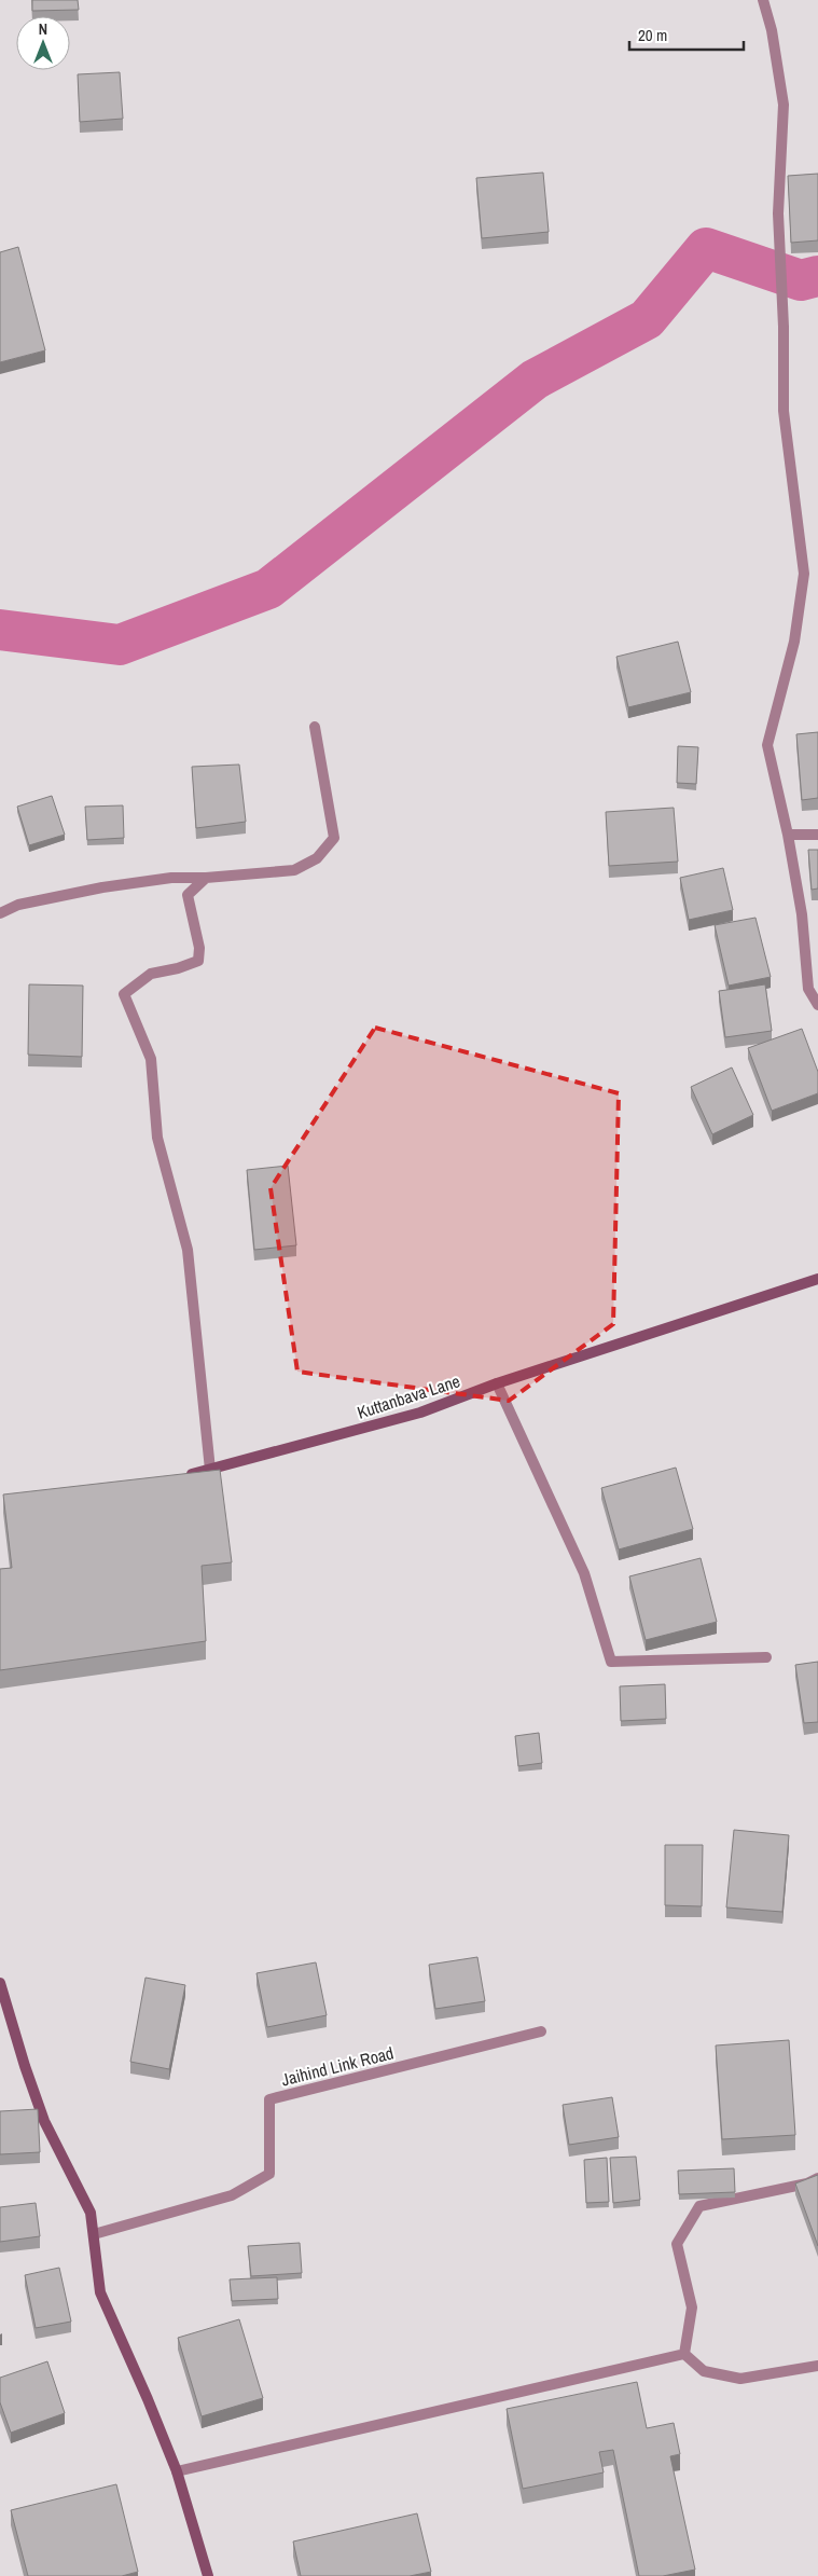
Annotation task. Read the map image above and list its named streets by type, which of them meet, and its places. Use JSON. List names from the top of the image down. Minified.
{"streets":{"street":["Kuttanbava Lane","Jaihind Link Road"]},"scale_bar":"20 m","north":"top"}
